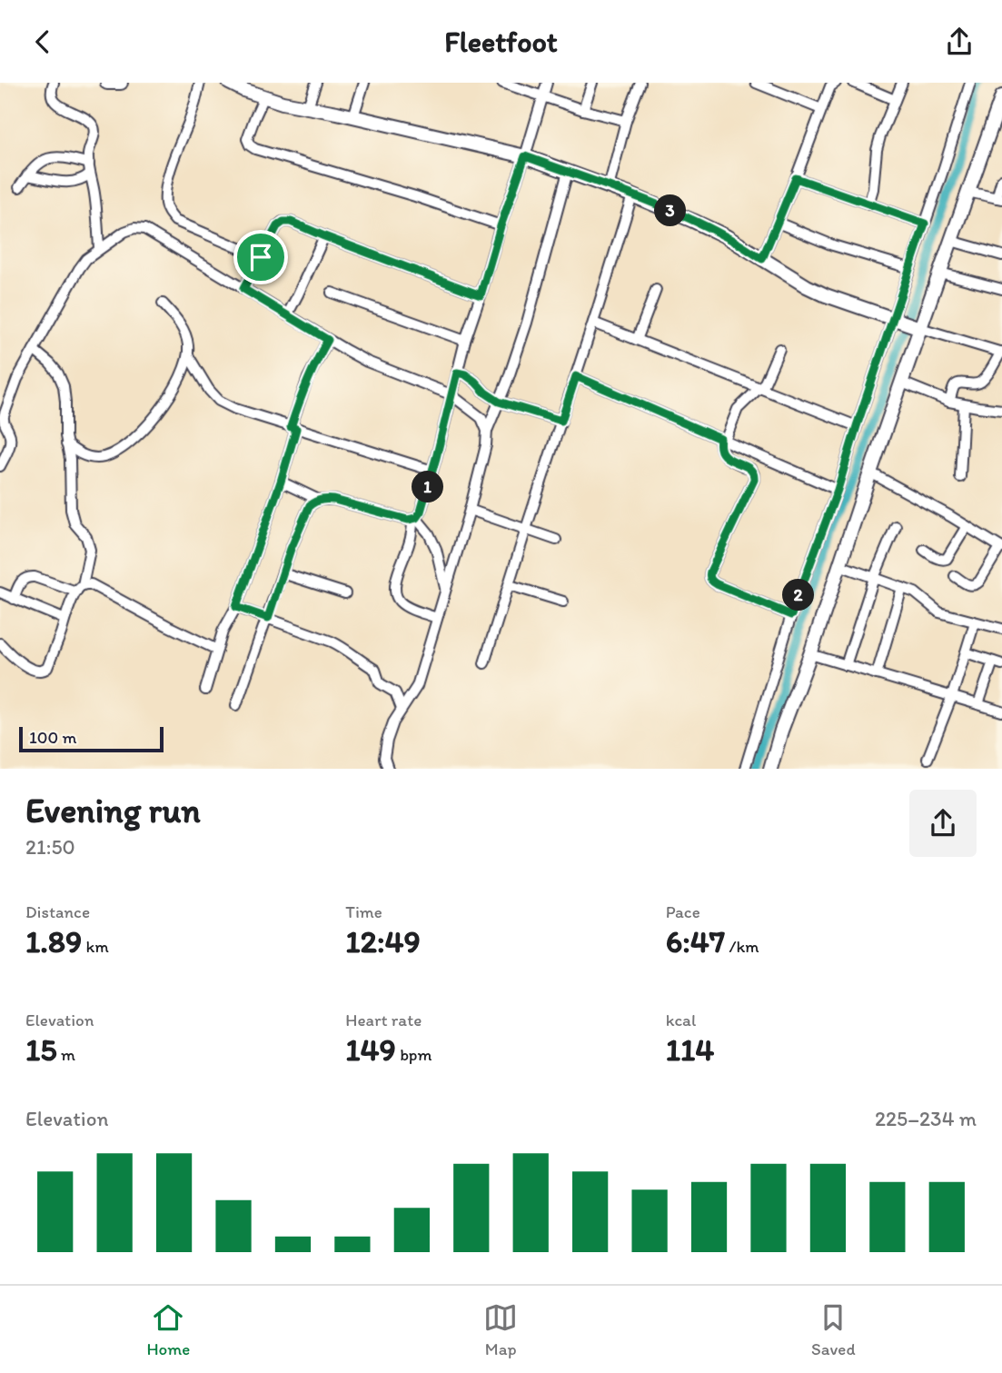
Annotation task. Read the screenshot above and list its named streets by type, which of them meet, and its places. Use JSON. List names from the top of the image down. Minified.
{"scale_bar":"100 m","page":{"header":"Fleetfoot","pins":["3","1","2"],"scale":"100 m","heading":["Evening run","21:50"],"stats":[["Distance","1.89 km"],["Time","12:49"],["Pace","6:47 /km"],["Elevation","15 m"],["Heart rate","149 bpm"],["kcal","114"]],"chart":["Elevation","225–234 m"],"tabs":["Home","Map","Saved"]}}
